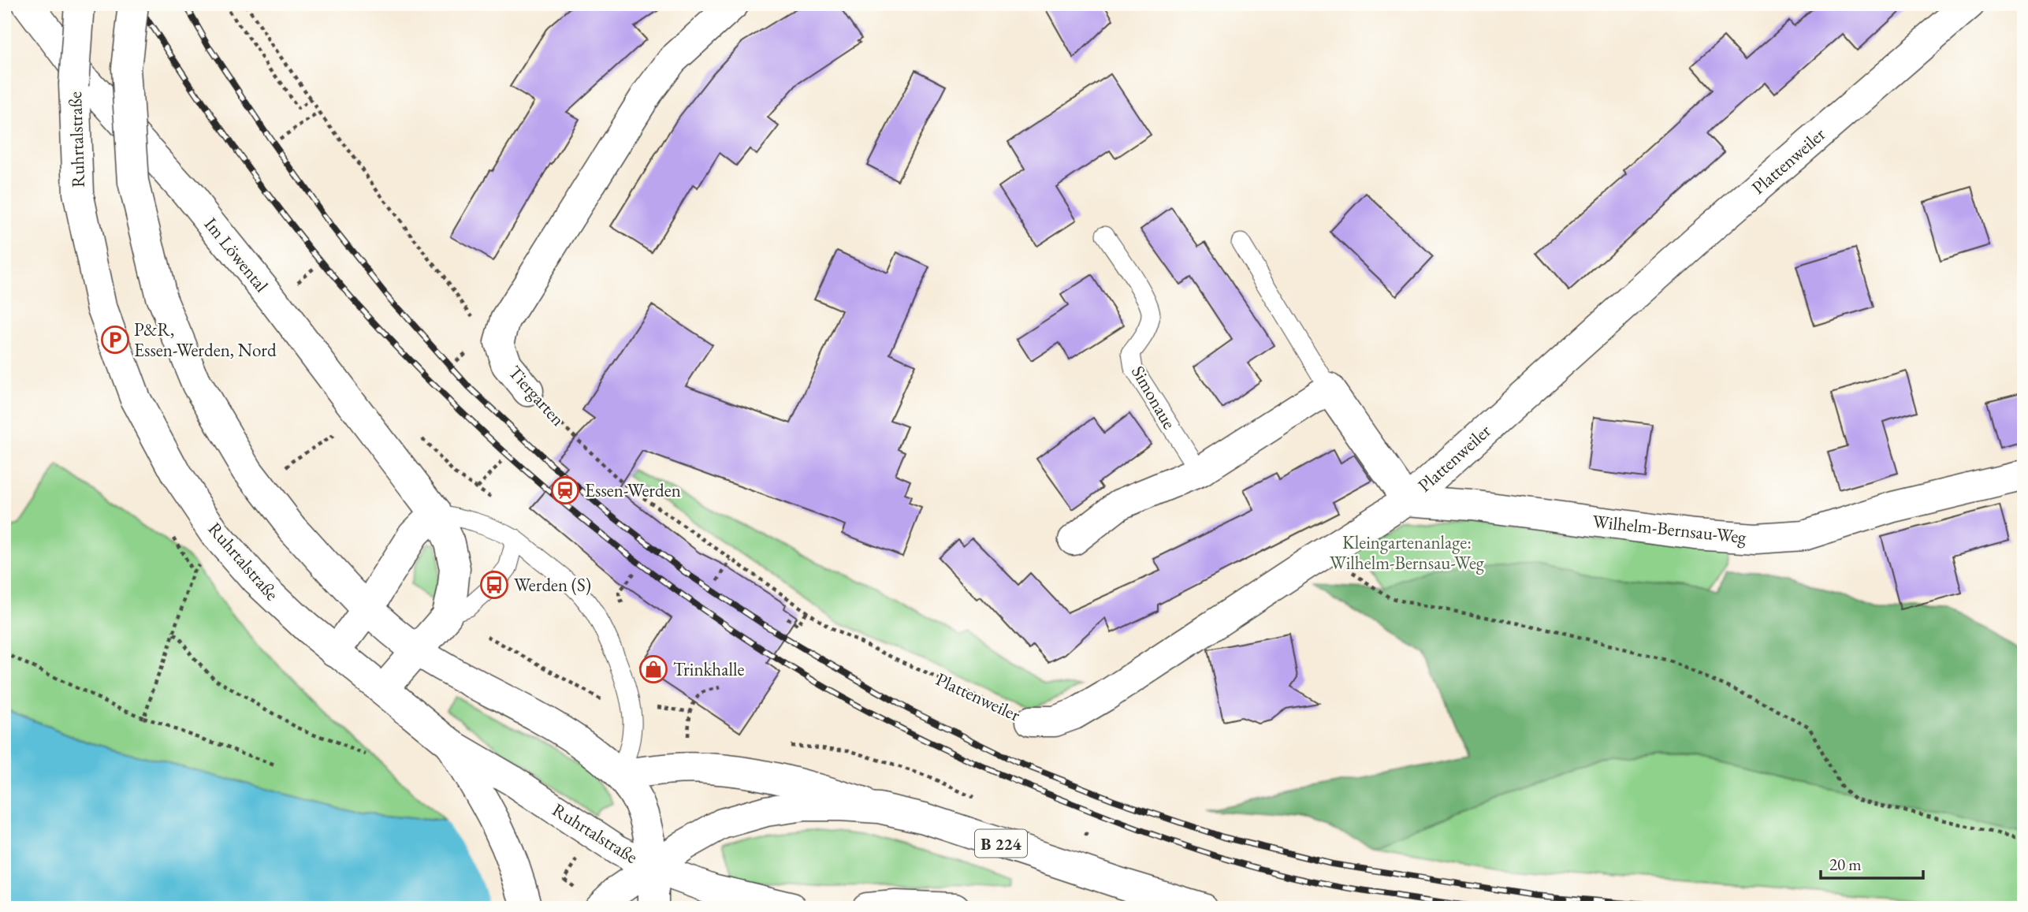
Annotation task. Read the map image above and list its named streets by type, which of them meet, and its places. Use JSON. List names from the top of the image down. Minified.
{"streets":{"street":["Ruhrtalstraße","Plattenweiler","Im Löwental","Tiergarten","Wilhelm-Bernsau-Weg","B 224"],"lane":["Simonaue"]},"crossings":[["Ruhrtalstraße","Im Löwental"],["Ruhrtalstraße","B 224"],["Plattenweiler","Tiergarten"],["Plattenweiler","Wilhelm-Bernsau-Weg"]],"parks":["Kleingartenanlage: Wilhelm-Bernsau-Weg"],"places":{"parking":["P&R, Essen-Werden, Nord"],"station":["Essen-Werden"],"bus stop":["Werden (S)"],"shop":["Trinkhalle"]},"scale_bar":"20 m"}
